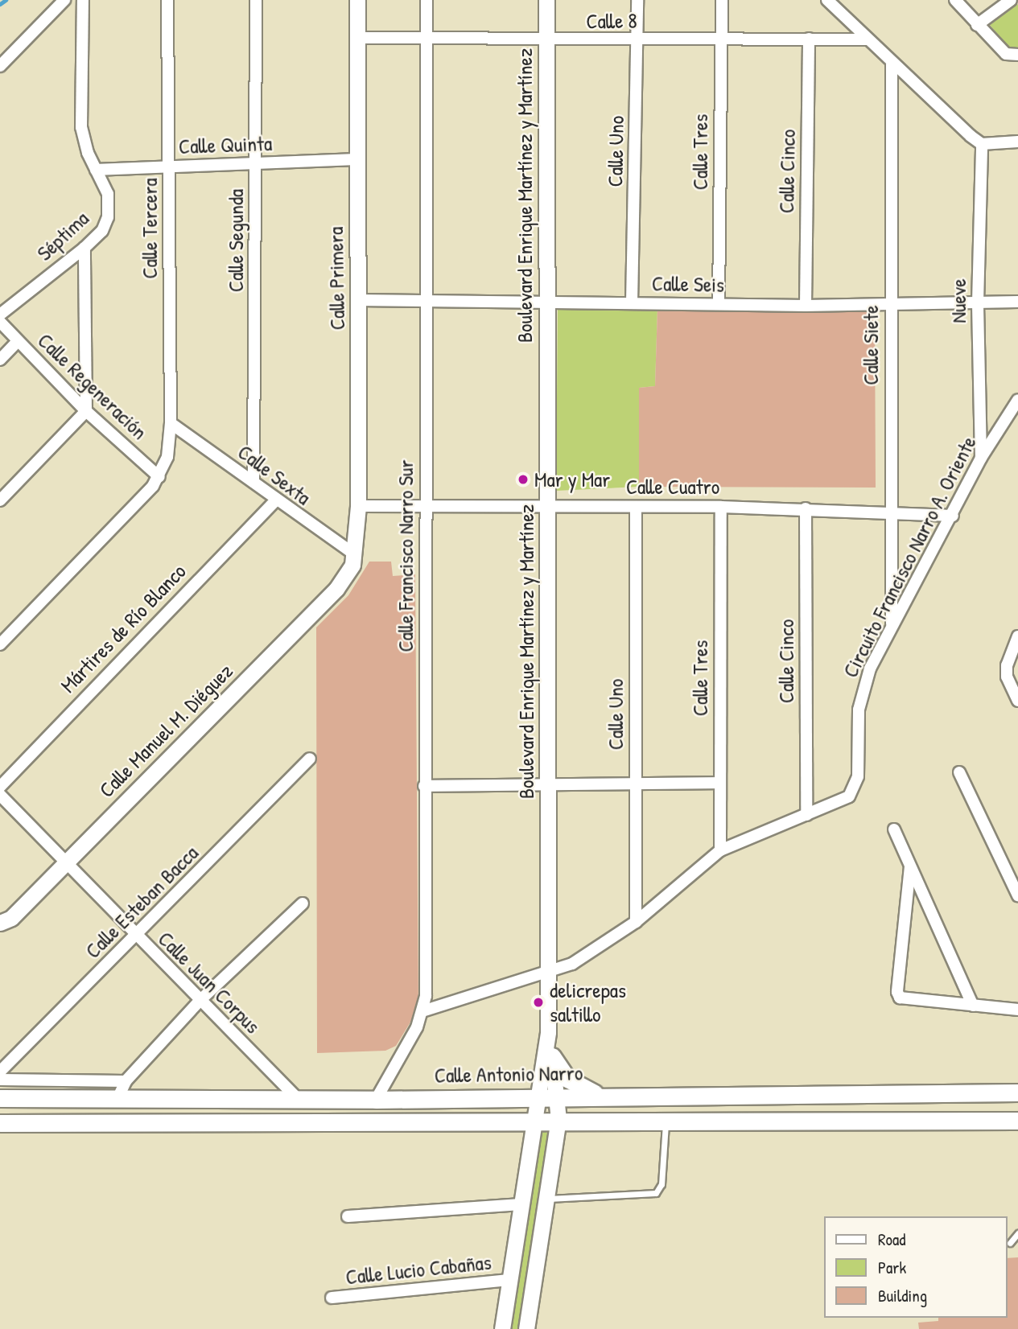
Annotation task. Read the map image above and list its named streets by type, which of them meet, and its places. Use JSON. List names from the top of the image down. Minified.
{"streets":{"main road":["Calle Antonio Narro"],"street":["Calle 8","Calle Quinta","Calle Uno","Calle Tres","Calle Cinco","Boulevard Enrique Martínez y Martínez","Calle Tercera","Séptima","Calle Segunda","Calle Primera","Calle Seis","Nueve","Calle Siete","Calle Regeneración","Calle Sexta","Calle Cuatro","Calle Francisco Narro Sur","Circuito Francisco Narro A. Oriente","Mártires de Río Blanco","Calle Manuel M. Diéguez","Calle Esteban Bacca","Calle Juan Corpus","Calle Lucio Cabañas"]},"crossings":[["Calle 8","Calle Uno"],["Calle 8","Calle Tres"],["Calle 8","Calle Cinco"],["Calle 8","Boulevard Enrique Martínez y Martínez"],["Calle 8","Calle Primera"],["Calle 8","Calle Francisco Narro Sur"],["Calle Quinta","Calle Tercera"],["Calle Quinta","Séptima"],["Calle Quinta","Calle Segunda"],["Calle Quinta","Calle Primera"],["Calle Uno","Calle Seis"],["Calle Uno","Calle Cuatro"],["Calle Uno","Circuito Francisco Narro A. Oriente"],["Calle Tres","Calle Seis"],["Calle Tres","Calle Cuatro"],["Calle Tres","Circuito Francisco Narro A. Oriente"],["Calle Cinco","Calle Seis"],["Calle Cinco","Calle Cuatro"],["Calle Cinco","Circuito Francisco Narro A. Oriente"],["Boulevard Enrique Martínez y Martínez","Calle Seis"],["Boulevard Enrique Martínez y Martínez","Calle Cuatro"],["Boulevard Enrique Martínez y Martínez","Circuito Francisco Narro A. Oriente"],["Boulevard Enrique Martínez y Martínez","Calle Antonio Narro"],["Boulevard Enrique Martínez y Martínez","Calle Lucio Cabañas"],["Calle Tercera","Calle Regeneración"],["Calle Tercera","Calle Sexta"],["Calle Segunda","Calle Sexta"],["Calle Primera","Calle Seis"],["Calle Primera","Calle Sexta"],["Calle Primera","Calle Cuatro"],["Calle Primera","Calle Manuel M. Diéguez"],["Calle Seis","Nueve"],["Calle Seis","Calle Siete"],["Calle Seis","Calle Francisco Narro Sur"],["Nueve","Circuito Francisco Narro A. Oriente"],["Calle Siete","Calle Cuatro"],["Calle Siete","Circuito Francisco Narro A. Oriente"],["Calle Sexta","Mártires de Río Blanco"],["Calle Sexta","Calle Manuel M. Diéguez"],["Calle Cuatro","Calle Francisco Narro Sur"],["Calle Cuatro","Circuito Francisco Narro A. Oriente"],["Calle Francisco Narro Sur","Circuito Francisco Narro A. Oriente"],["Calle Francisco Narro Sur","Calle Antonio Narro"],["Calle Manuel M. Diéguez","Calle Juan Corpus"],["Calle Esteban Bacca","Calle Juan Corpus"],["Calle Juan Corpus","Calle Antonio Narro"]],"places":["Mar y Mar","delicrepas saltillo"],"legend":["Road","Park","Building"]}
